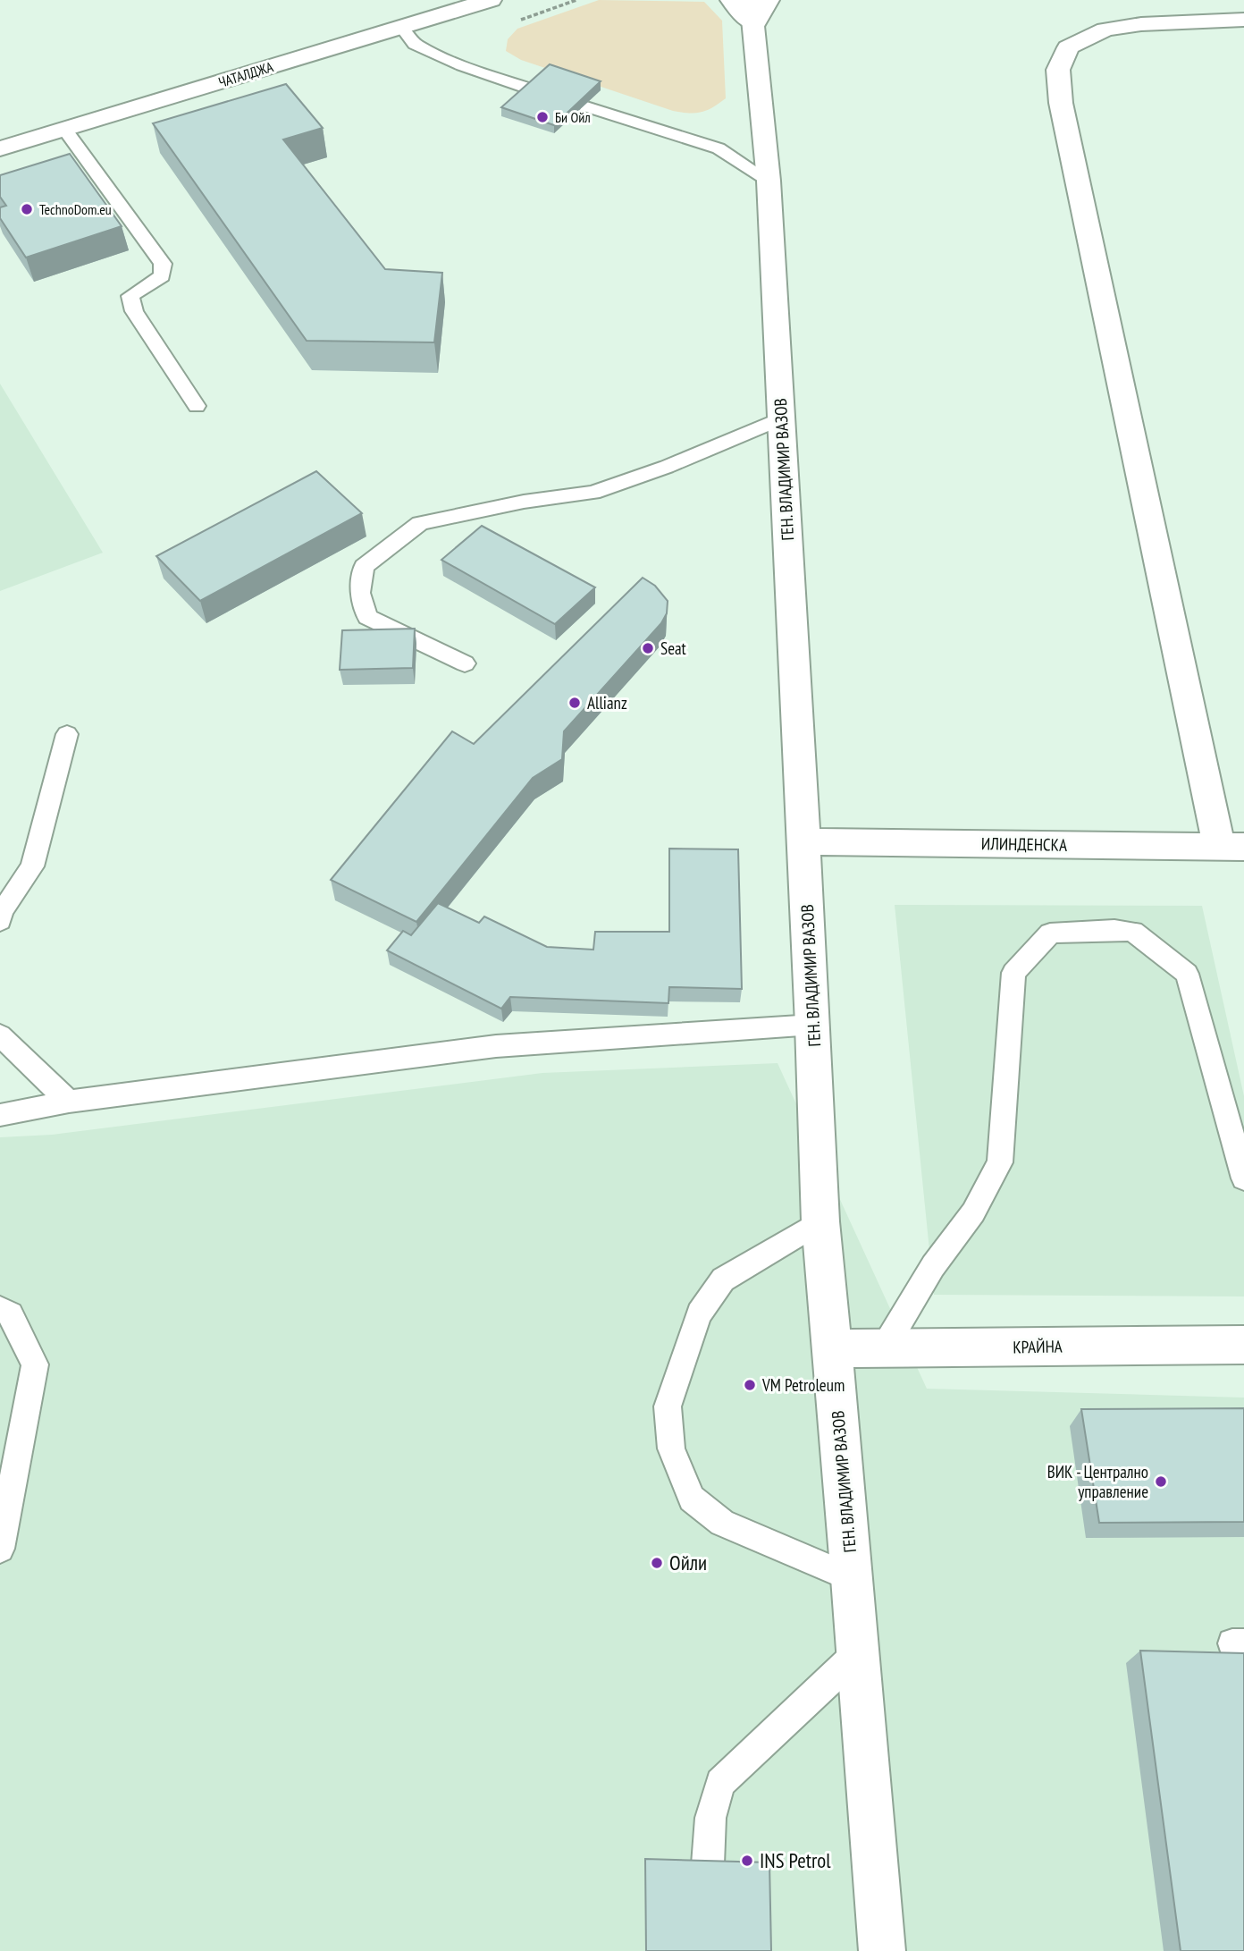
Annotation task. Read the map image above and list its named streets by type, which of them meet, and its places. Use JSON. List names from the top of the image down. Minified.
{"streets":{"street":["ЧАТАЛДЖА","ГЕН. ВЛАДИМИР ВАЗОВ","ИЛИНДЕНСКА","КРАЙНА"]},"crossings":[["ГЕН. ВЛАДИМИР ВАЗОВ","ИЛИНДЕНСКА"],["ГЕН. ВЛАДИМИР ВАЗОВ","КРАЙНА"]],"places":["Би Ойл","TechnoDom.eu","Seat","Allianz","VM Petroleum","ВИК - Централно управление","Ойли","INS Petrol"]}
